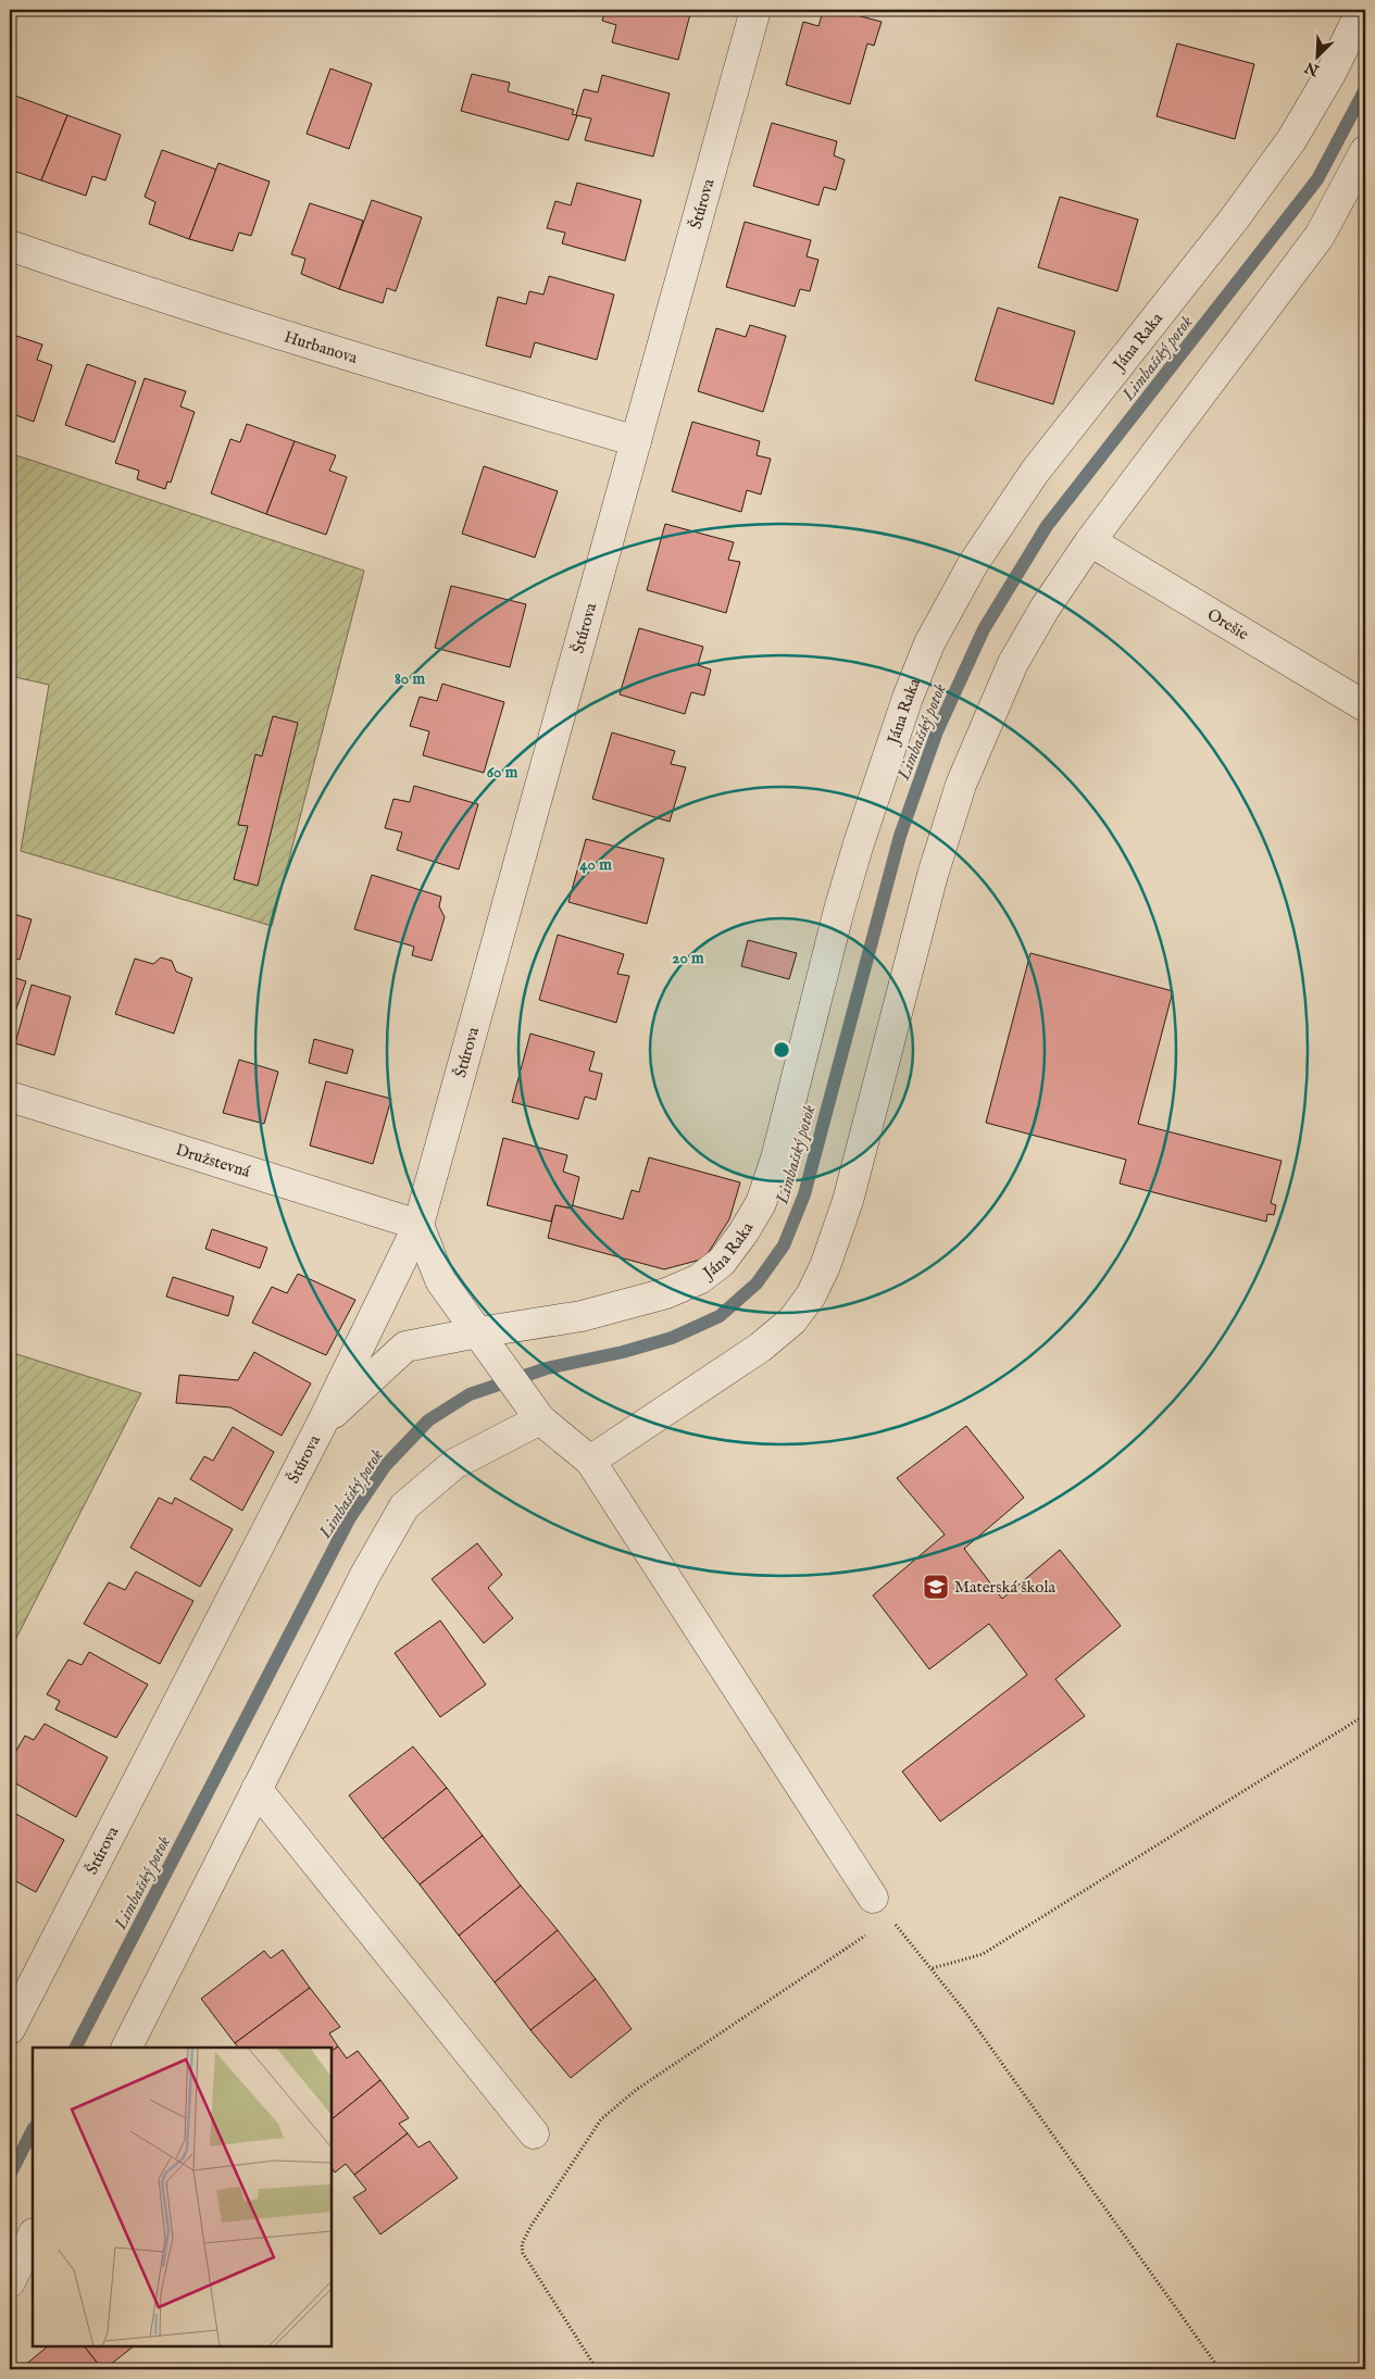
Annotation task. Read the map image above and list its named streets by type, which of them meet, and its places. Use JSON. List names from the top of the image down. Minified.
{"streets":{"street":["Štúrova","Jána Raka","Hurbanova","Orešie","Družstevná"]},"crossings":[["Štúrova","Jána Raka"],["Štúrova","Hurbanova"],["Štúrova","Družstevná"]],"water":["Limbašský potok"],"places":{"school or university":["Materská škola"]},"north":"bottom left","rings":["80 m","60 m","40 m","20 m"]}
